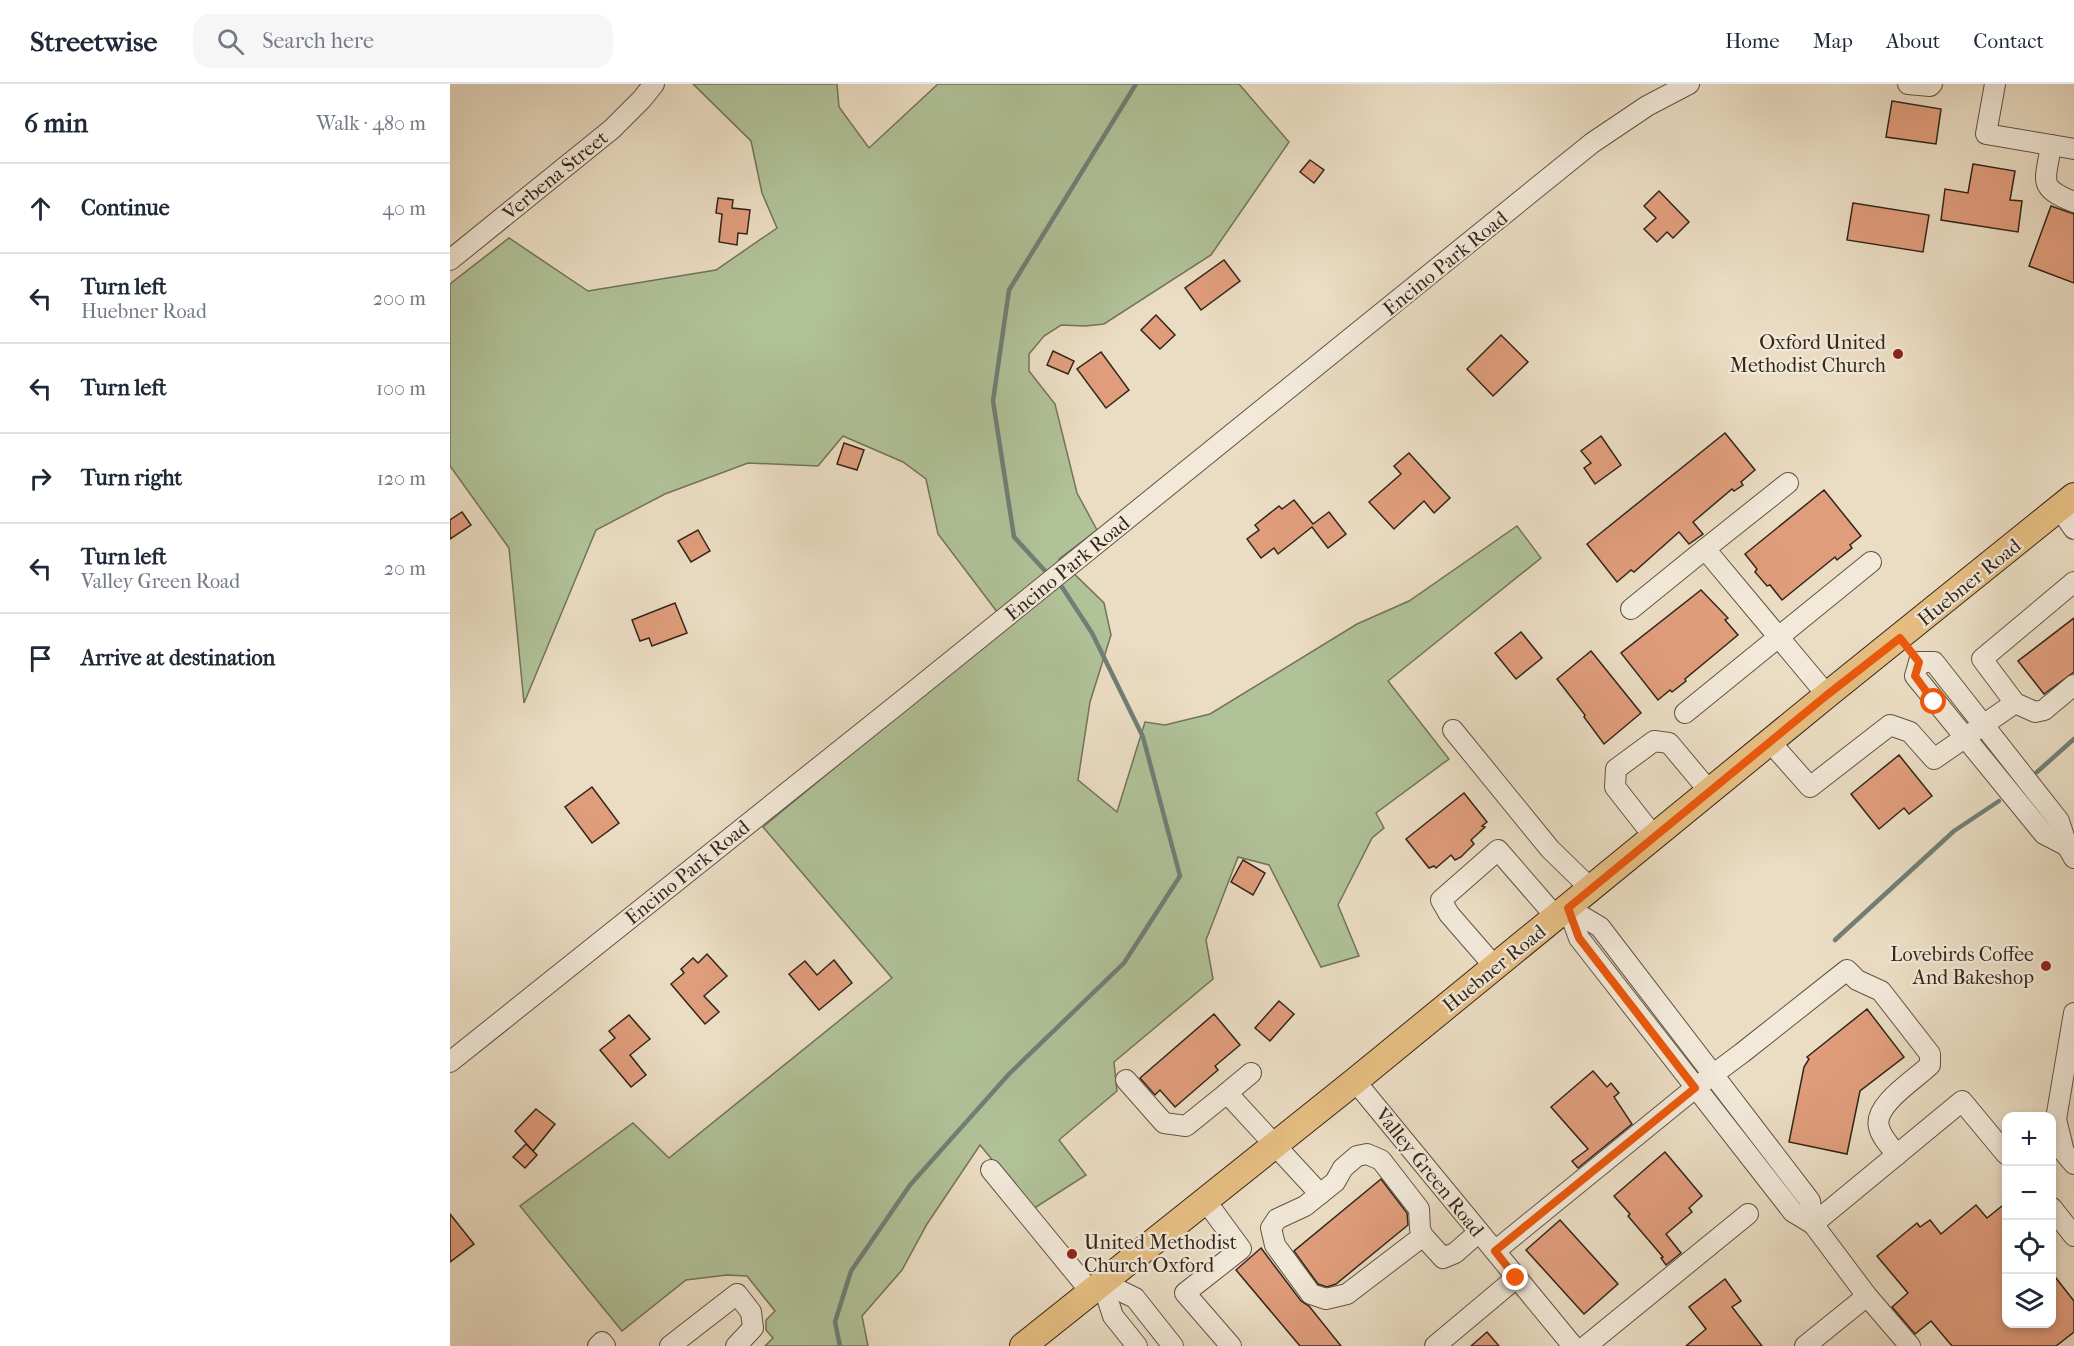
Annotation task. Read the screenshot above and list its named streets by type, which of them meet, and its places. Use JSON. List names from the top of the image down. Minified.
{"streets":{"main road":["Huebner Road"],"street":["Verbena Street","Encino Park Road","Valley Green Road"]},"crossings":[["Huebner Road","Valley Green Road"]],"places":["Oxford United Methodist Church","Lovebirds Coffee And Bakeshop","United Methodist Church Oxford"],"page":{"header":"Streetwise","search":"Search here","nav":["Home","Map","About","Contact"],"heading":["6 min","Walk · 480 m"],"list":[["Continue","40 m"],["Turn left","Huebner Road","200 m"],["Turn left","100 m"],["Turn right","120 m"],["Turn left","Valley Green Road","20 m"],"Arrive at destination"],"map_buttons":["+","−"]}}
